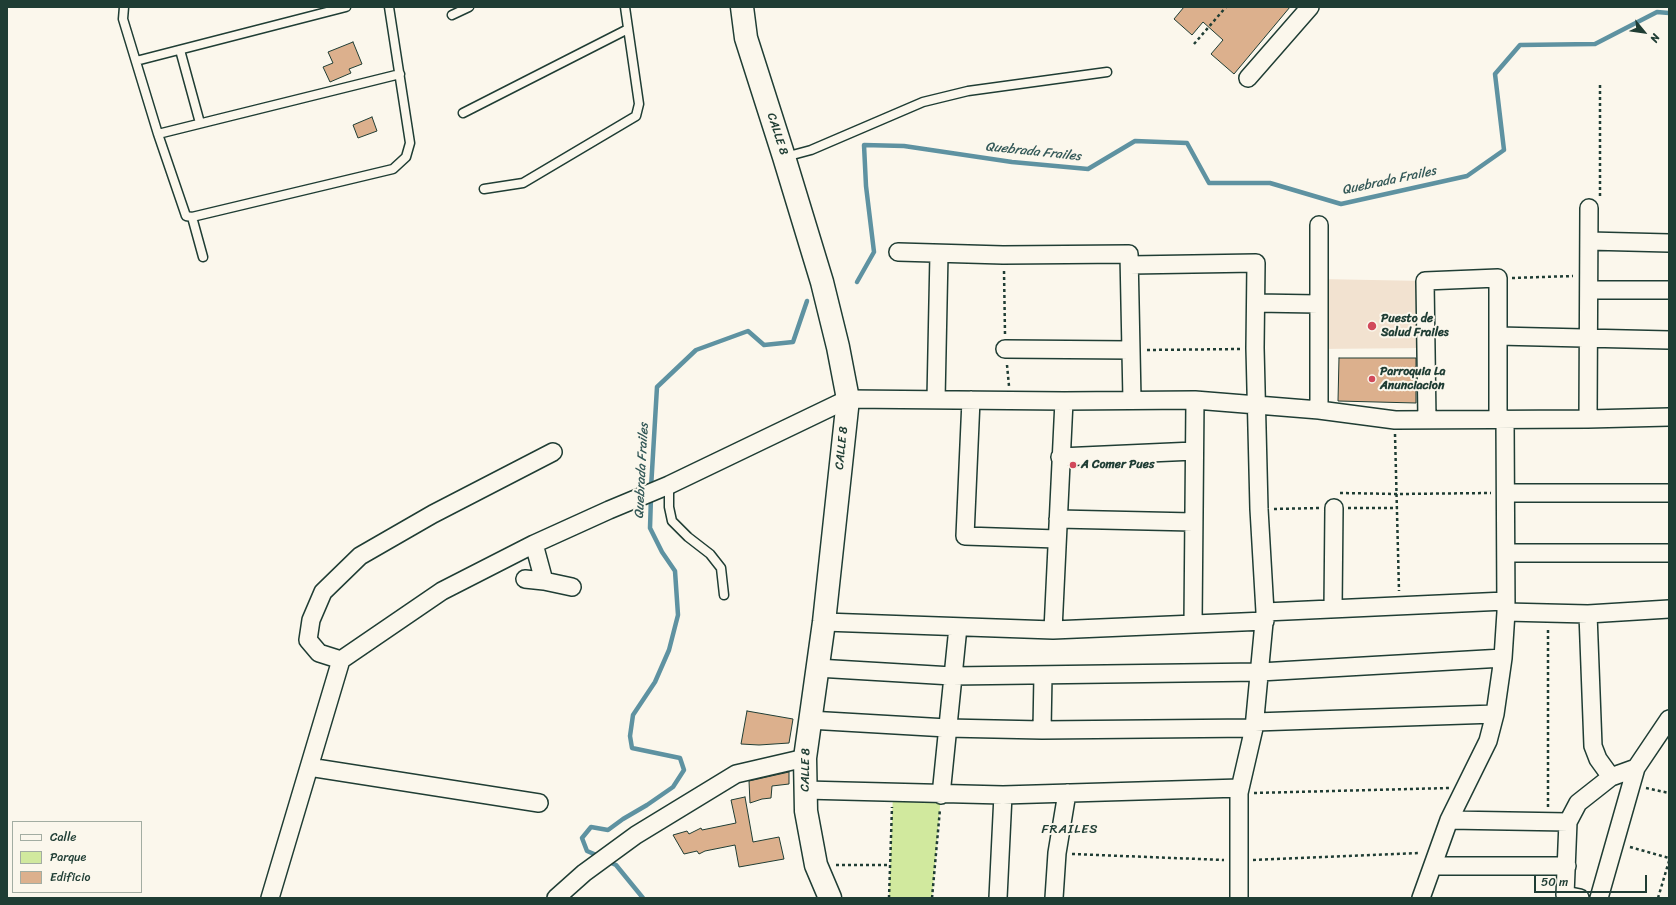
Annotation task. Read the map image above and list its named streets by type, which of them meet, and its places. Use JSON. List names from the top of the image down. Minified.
{"streets":{"street":["CALLE 8"]},"districts":["FRAILES"],"water":["Quebrada Frailes"],"places":["Puesto de Salud Frailes","Parroquia La Anunciacion","A Comer Pues"],"legend":["Calle","Parque","Edificio"],"scale_bar":"50 m","north":"bottom right"}
